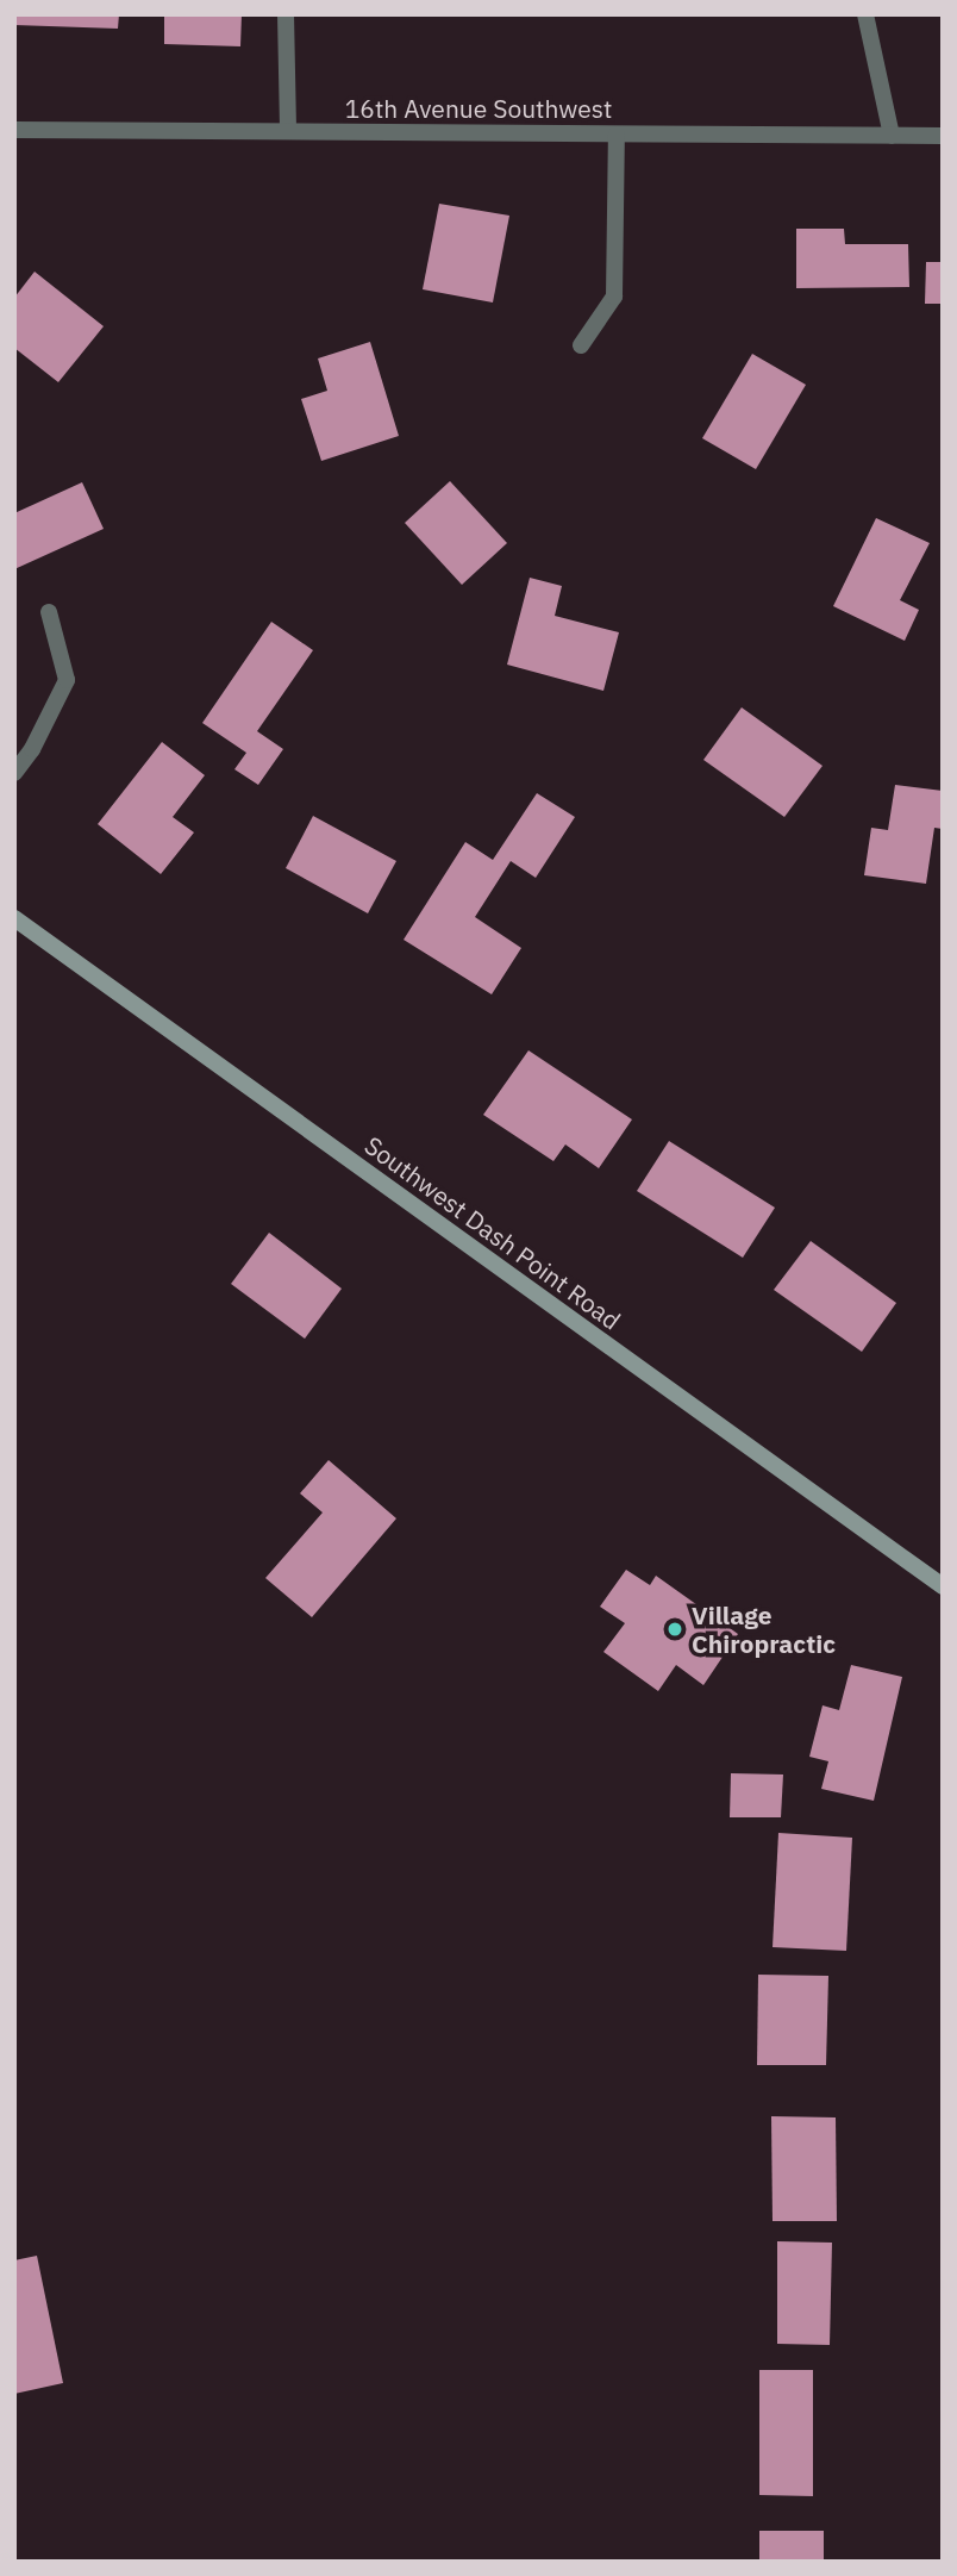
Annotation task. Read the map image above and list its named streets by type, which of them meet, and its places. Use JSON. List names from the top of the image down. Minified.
{"streets":{"main road":["Southwest Dash Point Road"],"street":["16th Avenue Southwest"]},"places":["Village Chiropractic"]}
